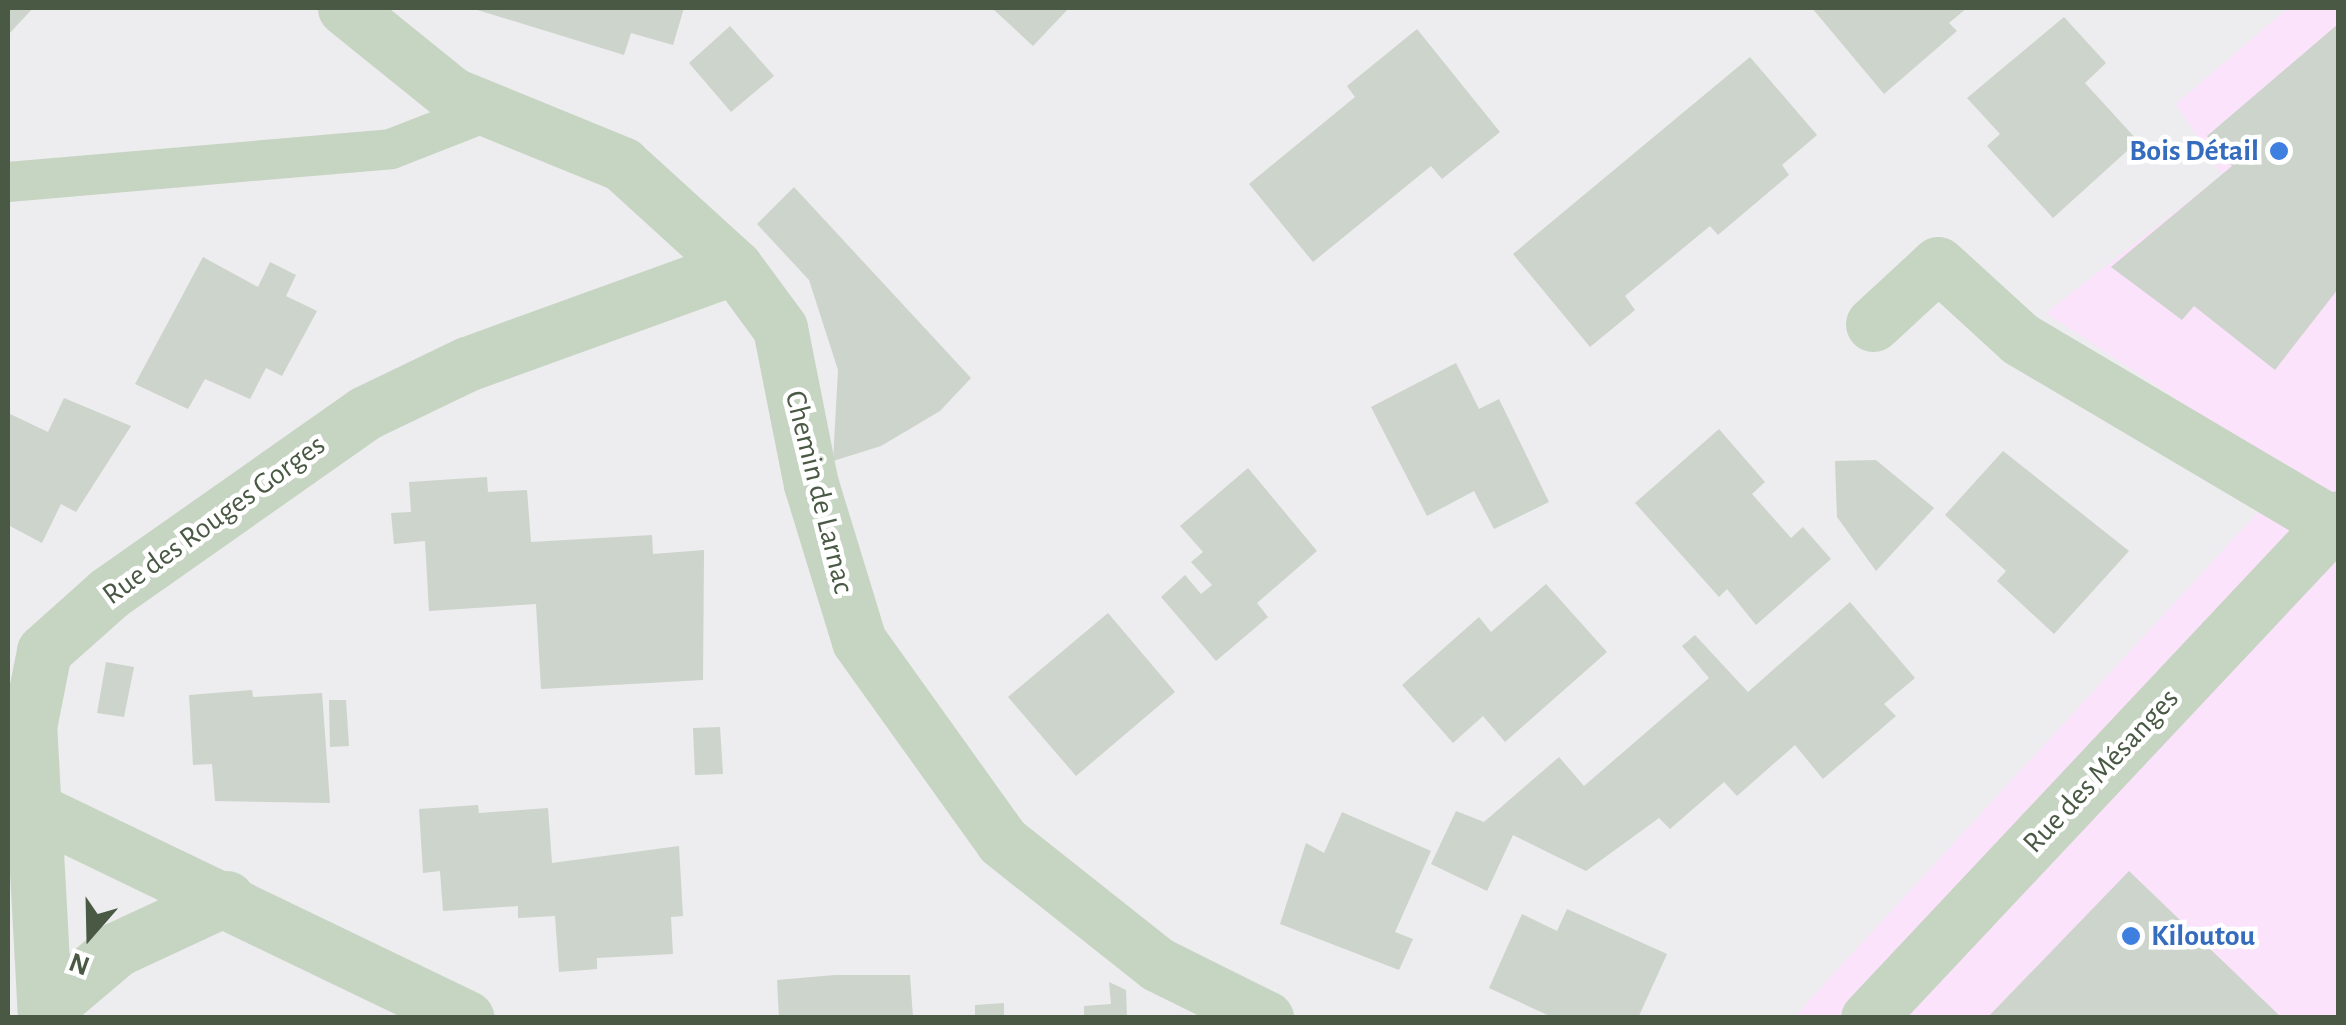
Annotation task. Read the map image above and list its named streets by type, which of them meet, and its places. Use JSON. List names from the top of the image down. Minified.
{"streets":{"street":["Chemin de Larnac","Rue des Rouges Gorges","Rue des Mésanges"]},"crossings":[["Chemin de Larnac","Rue des Rouges Gorges"]],"places":["Bois Détail","Kiloutou"],"north":"bottom"}
